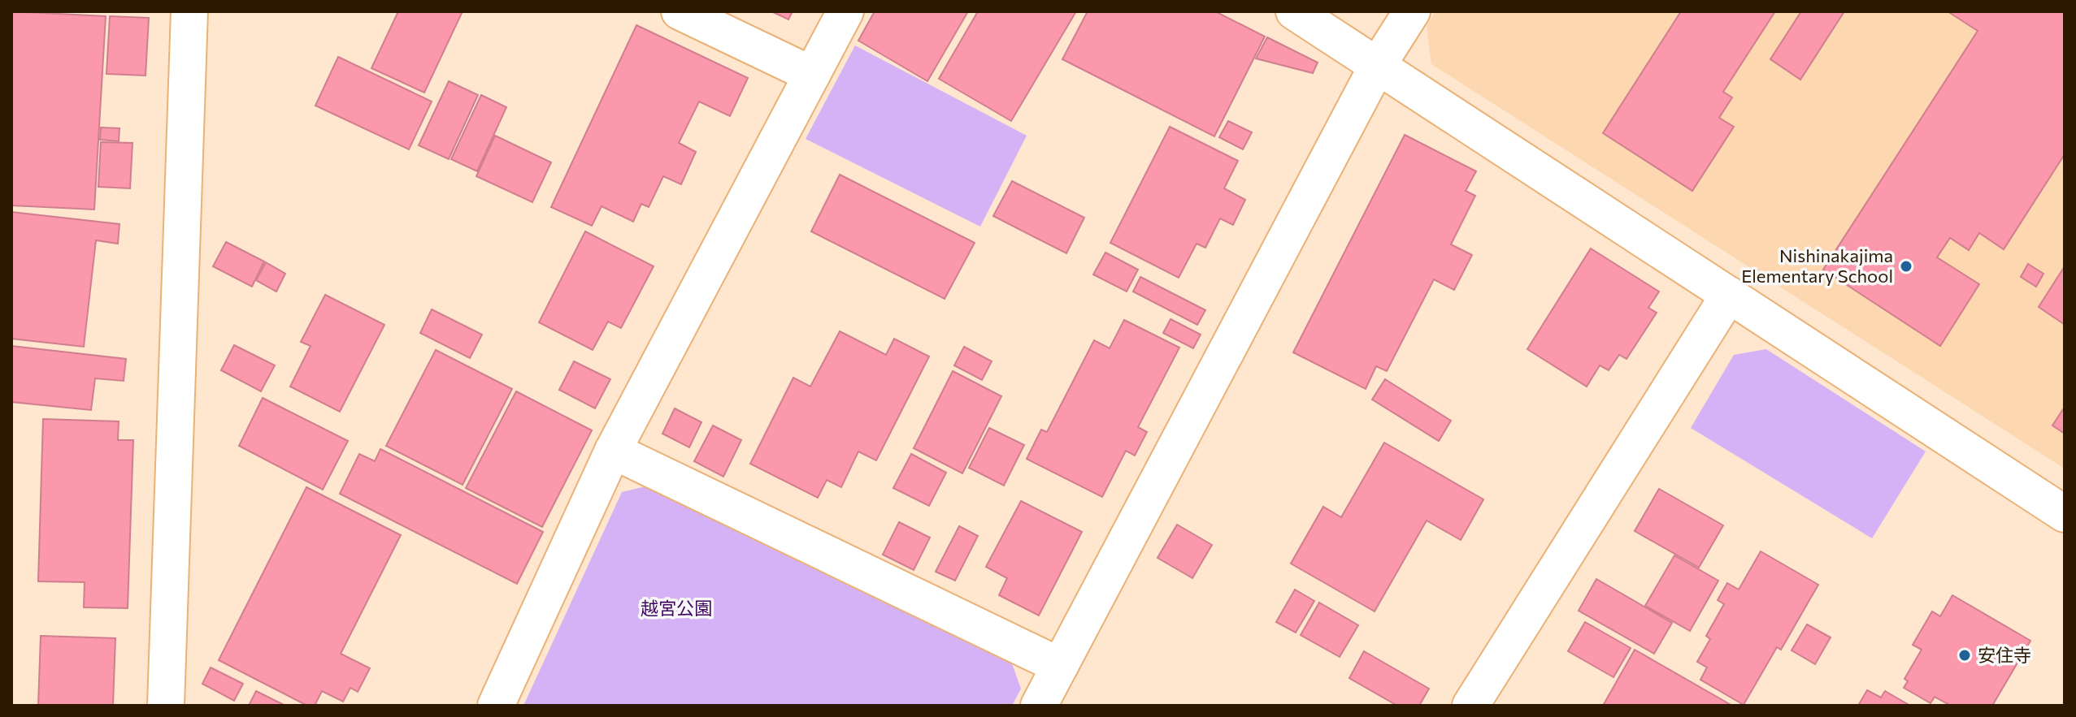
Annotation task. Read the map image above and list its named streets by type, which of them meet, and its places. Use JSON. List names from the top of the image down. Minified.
{"parks":["越宮公園"],"places":["Nishinakajima Elementary School","安住寺"]}
